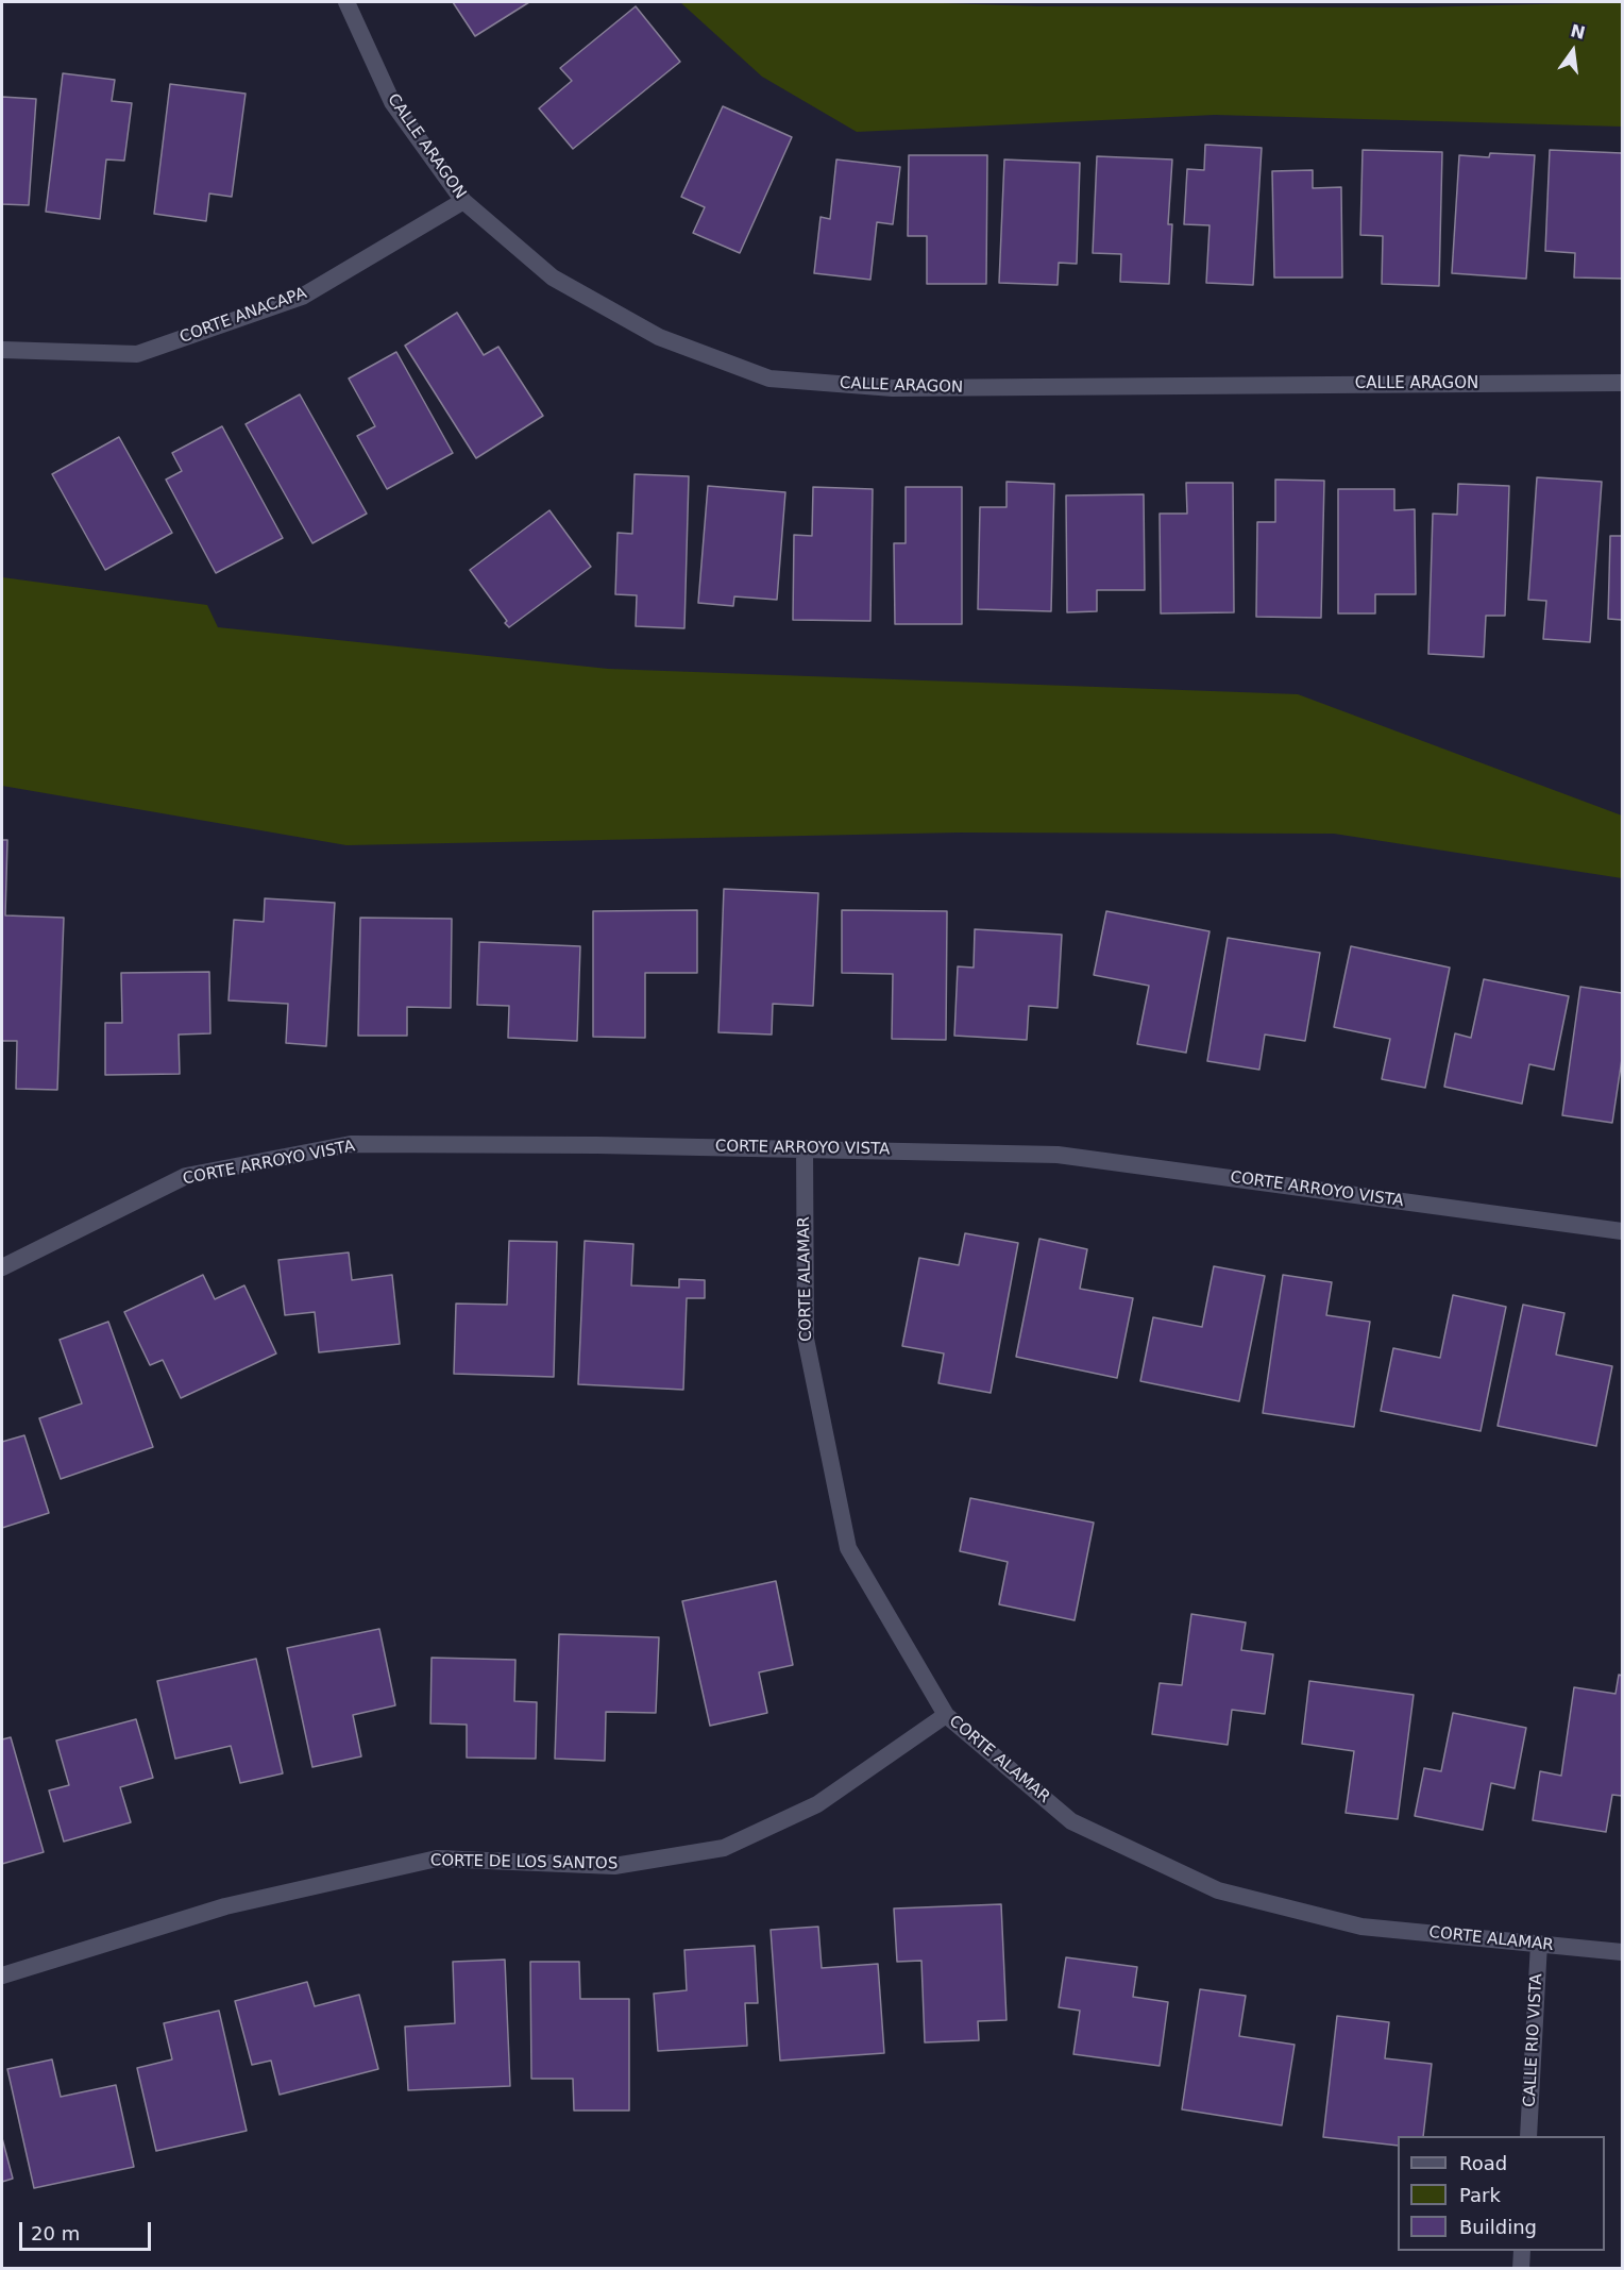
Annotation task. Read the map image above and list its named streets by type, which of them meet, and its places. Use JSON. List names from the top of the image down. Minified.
{"streets":{"street":["CALLE ARAGON","CORTE ANACAPA","CORTE ARROYO VISTA","CORTE ALAMAR","CORTE DE LOS SANTOS","CALLE RIO VISTA"]},"crossings":[["CALLE ARAGON","CORTE ANACAPA"],["CORTE ARROYO VISTA","CORTE ALAMAR"],["CORTE ALAMAR","CORTE DE LOS SANTOS"],["CORTE ALAMAR","CALLE RIO VISTA"]],"legend":["Road","Park","Building"],"scale_bar":"20 m","north":"top"}
